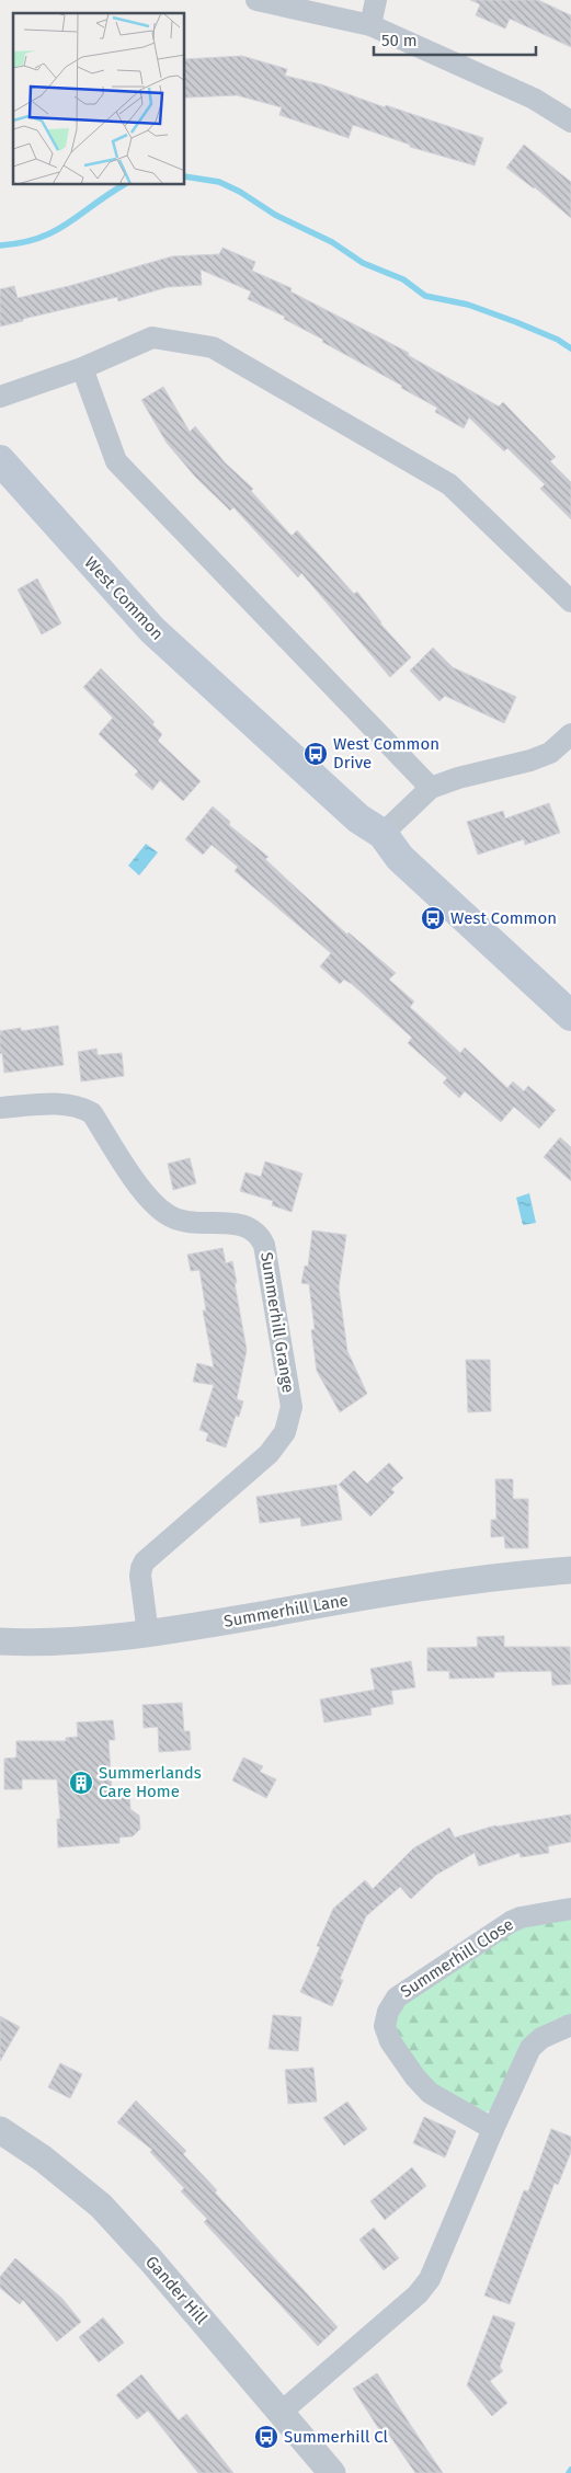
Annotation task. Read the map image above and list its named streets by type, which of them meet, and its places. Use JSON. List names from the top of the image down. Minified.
{"streets":{"main road":["West Common"],"street":["Summerhill Grange","Summerhill Lane","Summerhill Close","Gander Hill"]},"crossings":[["Summerhill Grange","Summerhill Lane"]],"places":{"bus stop":["West Common Drive","West Common","Summerhill Cl"],"building":["Summerlands Care Home"]},"scale_bar":"50 m"}
